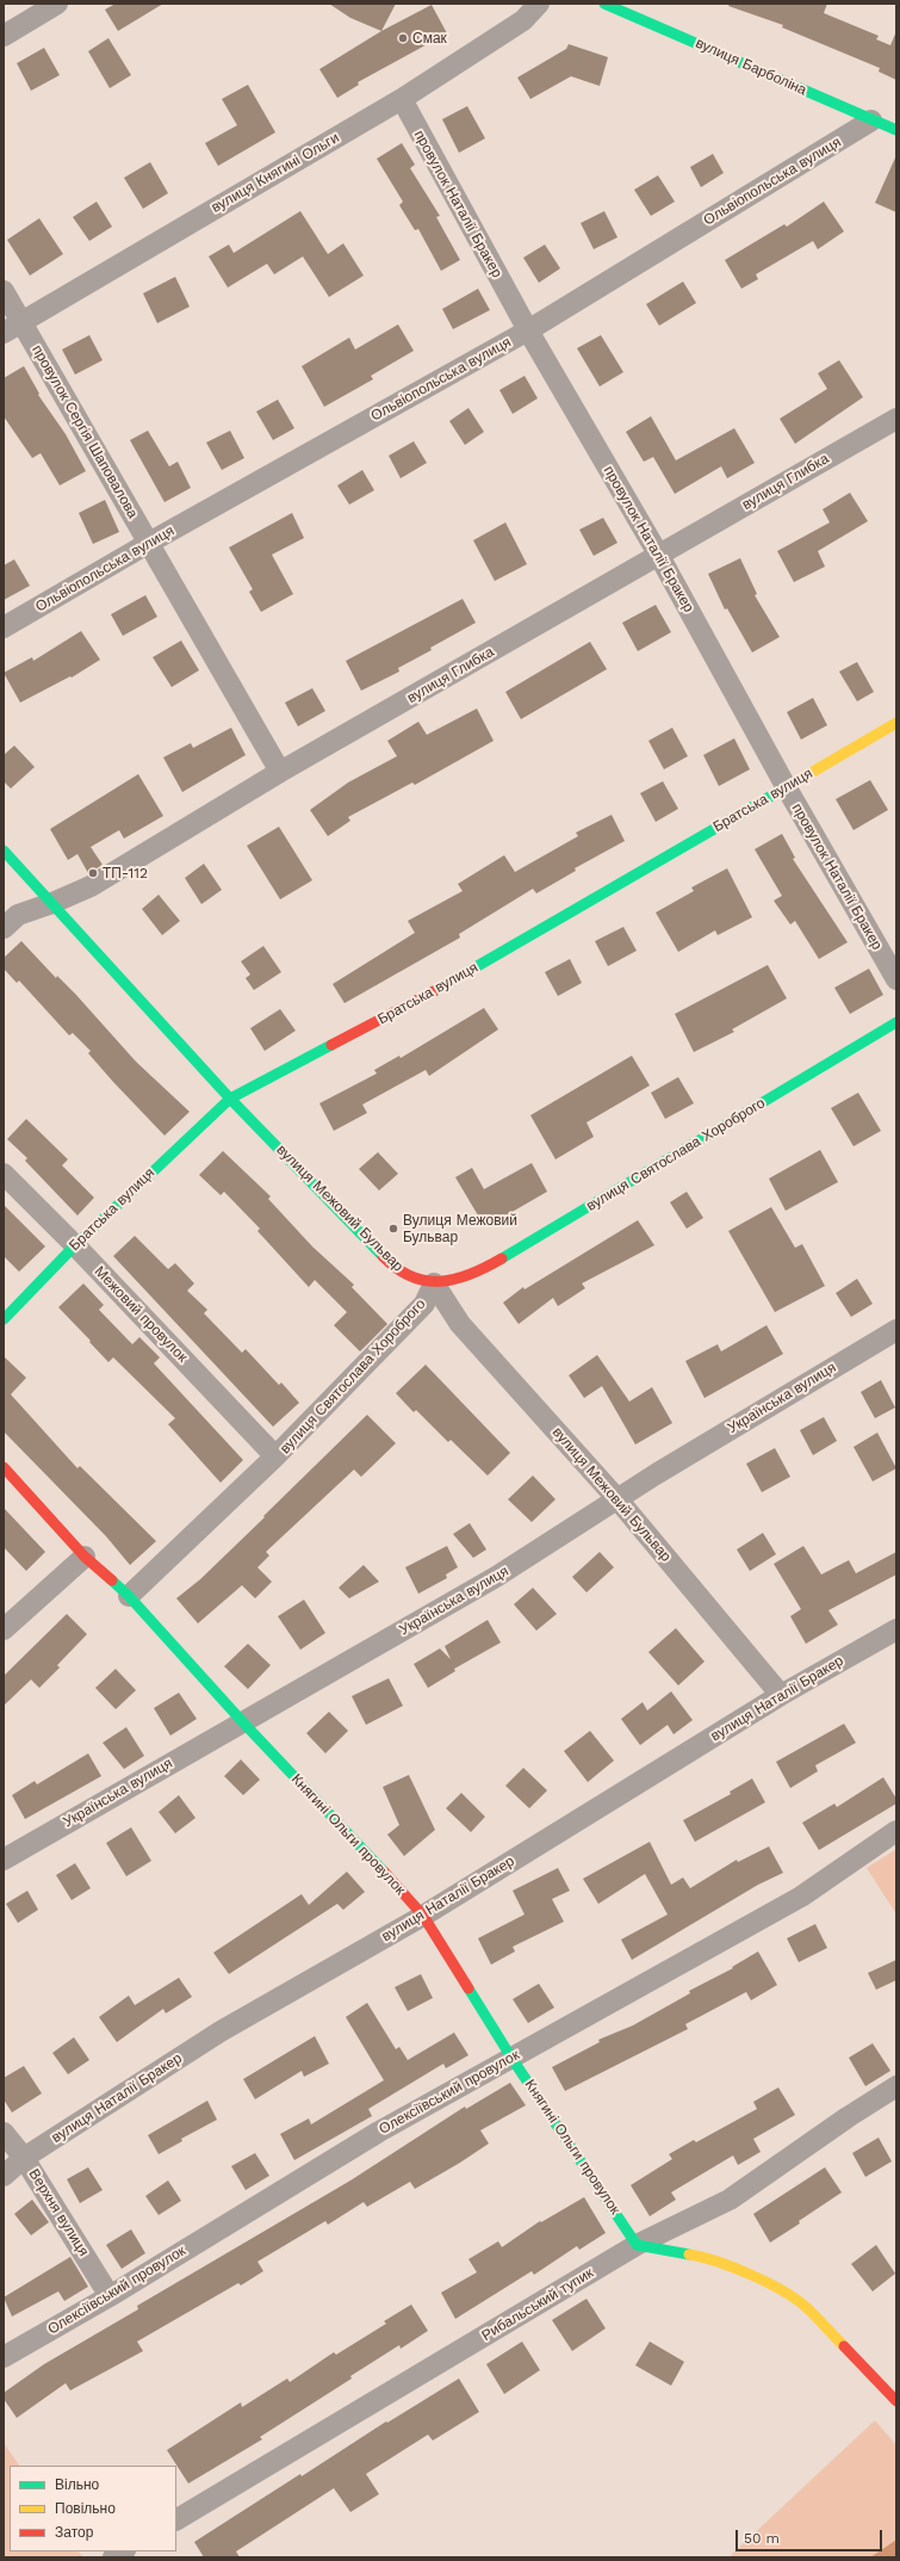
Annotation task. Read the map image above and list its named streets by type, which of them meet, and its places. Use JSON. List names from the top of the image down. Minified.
{"streets":{"street":["вулиця Барболіна","вулиця Княгині Ольги","Ольвіопольська вулиця","провулок Наталії Бракер","провулок Сергія Шаповалова","вулиця Глибка","Братська вулиця","вулиця Святослава Хороброго","вулиця Межовий Бульвар","Межовий провулок","Українська вулиця","вулиця Наталії Бракер","Княгині Ольги провулок","Олексіївський провулок","Верхня вулиця","Рибальський тупик"]},"crossings":[["вулиця Барболіна","Ольвіопольська вулиця"],["вулиця Княгині Ольги","провулок Наталії Бракер"],["вулиця Княгині Ольги","провулок Сергія Шаповалова"],["Ольвіопольська вулиця","провулок Наталії Бракер"],["Ольвіопольська вулиця","провулок Сергія Шаповалова"],["провулок Наталії Бракер","вулиця Глибка"],["провулок Наталії Бракер","Братська вулиця"],["провулок Сергія Шаповалова","вулиця Глибка"],["вулиця Глибка","вулиця Межовий Бульвар"],["Братська вулиця","вулиця Межовий Бульвар"],["Братська вулиця","Межовий провулок"],["вулиця Святослава Хороброго","вулиця Межовий Бульвар"],["вулиця Святослава Хороброго","Межовий провулок"],["вулиця Святослава Хороброго","Княгині Ольги провулок"],["вулиця Межовий Бульвар","Українська вулиця"],["вулиця Межовий Бульвар","вулиця Наталії Бракер"],["Українська вулиця","Княгині Ольги провулок"],["вулиця Наталії Бракер","Княгині Ольги провулок"],["вулиця Наталії Бракер","Верхня вулиця"],["Княгині Ольги провулок","Олексіївський провулок"],["Княгині Ольги провулок","Рибальський тупик"],["Олексіївський провулок","Верхня вулиця"]],"places":["Смак","ТП-112","Вулиця Межовий Бульвар"],"legend":["Вільно","Повільно","Затор"],"scale_bar":"50 m"}
